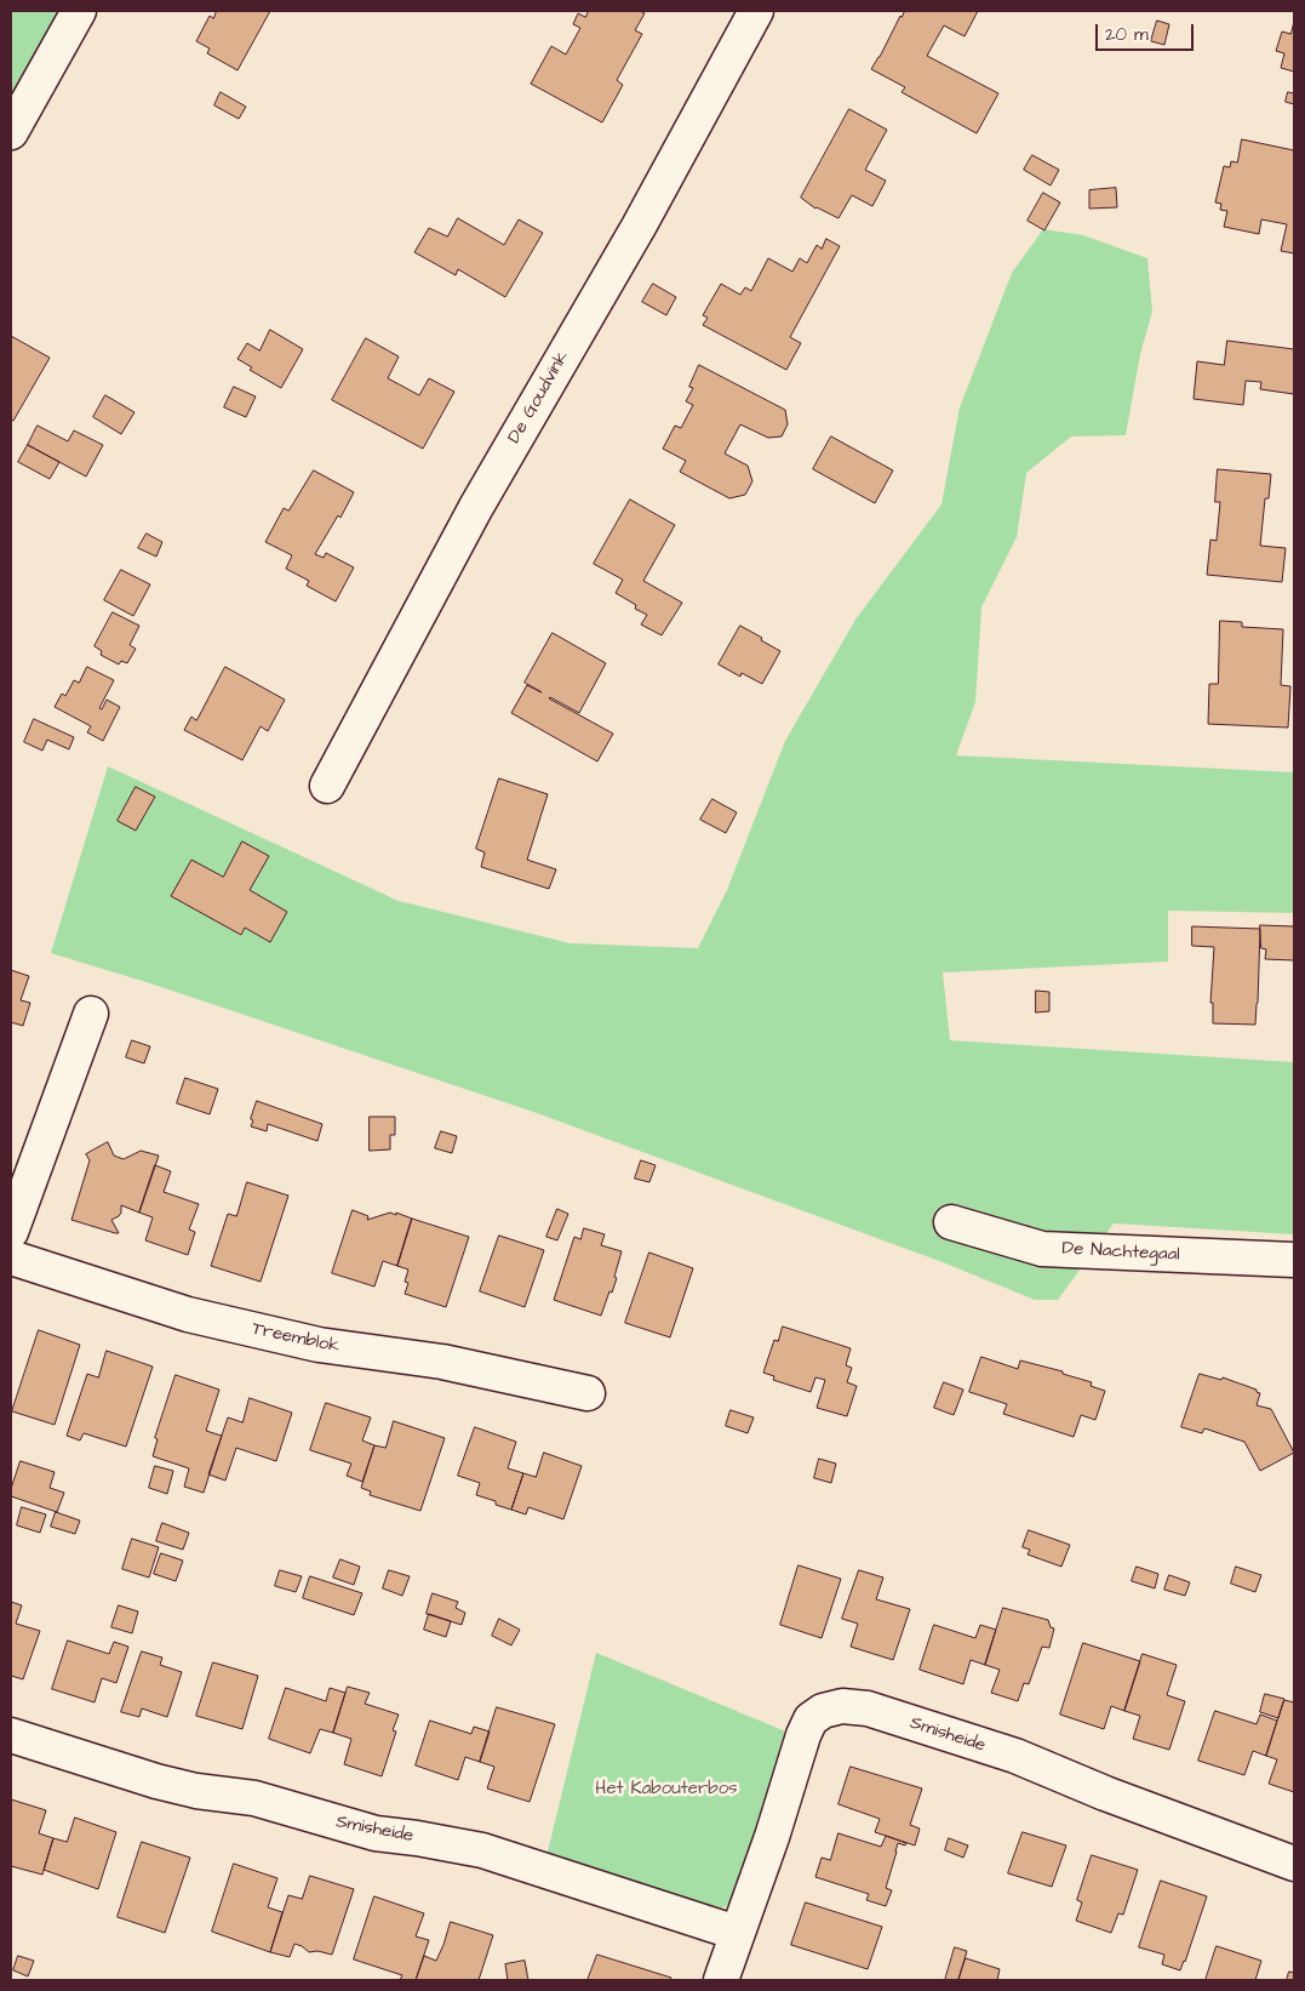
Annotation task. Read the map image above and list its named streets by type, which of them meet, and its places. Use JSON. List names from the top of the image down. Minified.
{"streets":{"street":["De Goudvink","De Nachtegaal","Treemblok","Smisheide"]},"parks":["Het Kabouterbos"],"scale_bar":"20 m"}
